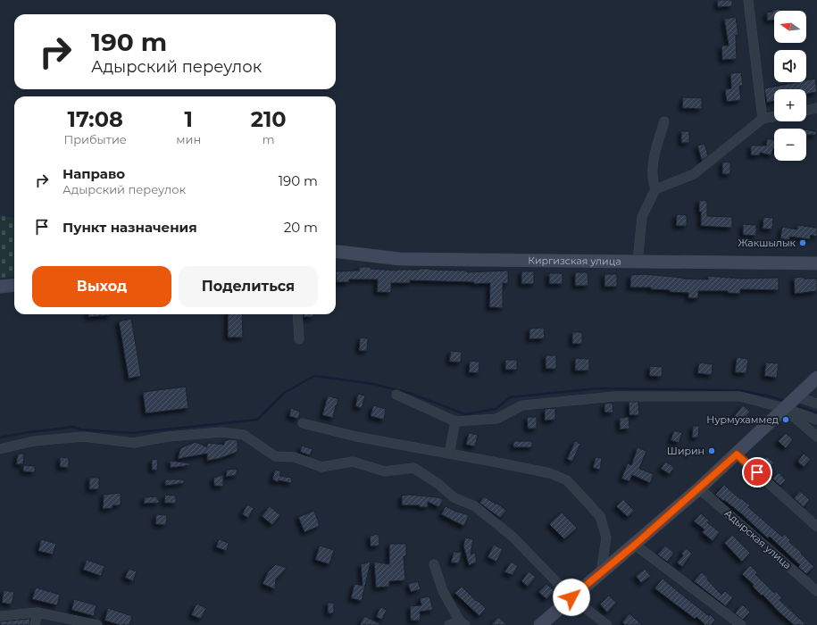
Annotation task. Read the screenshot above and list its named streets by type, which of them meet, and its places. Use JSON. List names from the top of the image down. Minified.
{"streets":{"main road":["Киргизская улица"],"street":["Адырская улица"]},"places":["Жакшылык","Нурмухаммед","Ширин"],"north":"left","page":{"map_buttons":["+","−"],"turn":["190 m","Адырский переулок"],"eta":["17:08","Прибытие","1","мин","210","m"],"list":[{"name":"Направо","note":"Адырский переулок","value":"190 m"},{"name":"Пункт назначения","value":"20 m"}],"buttons":["Выход","Поделиться"]}}
